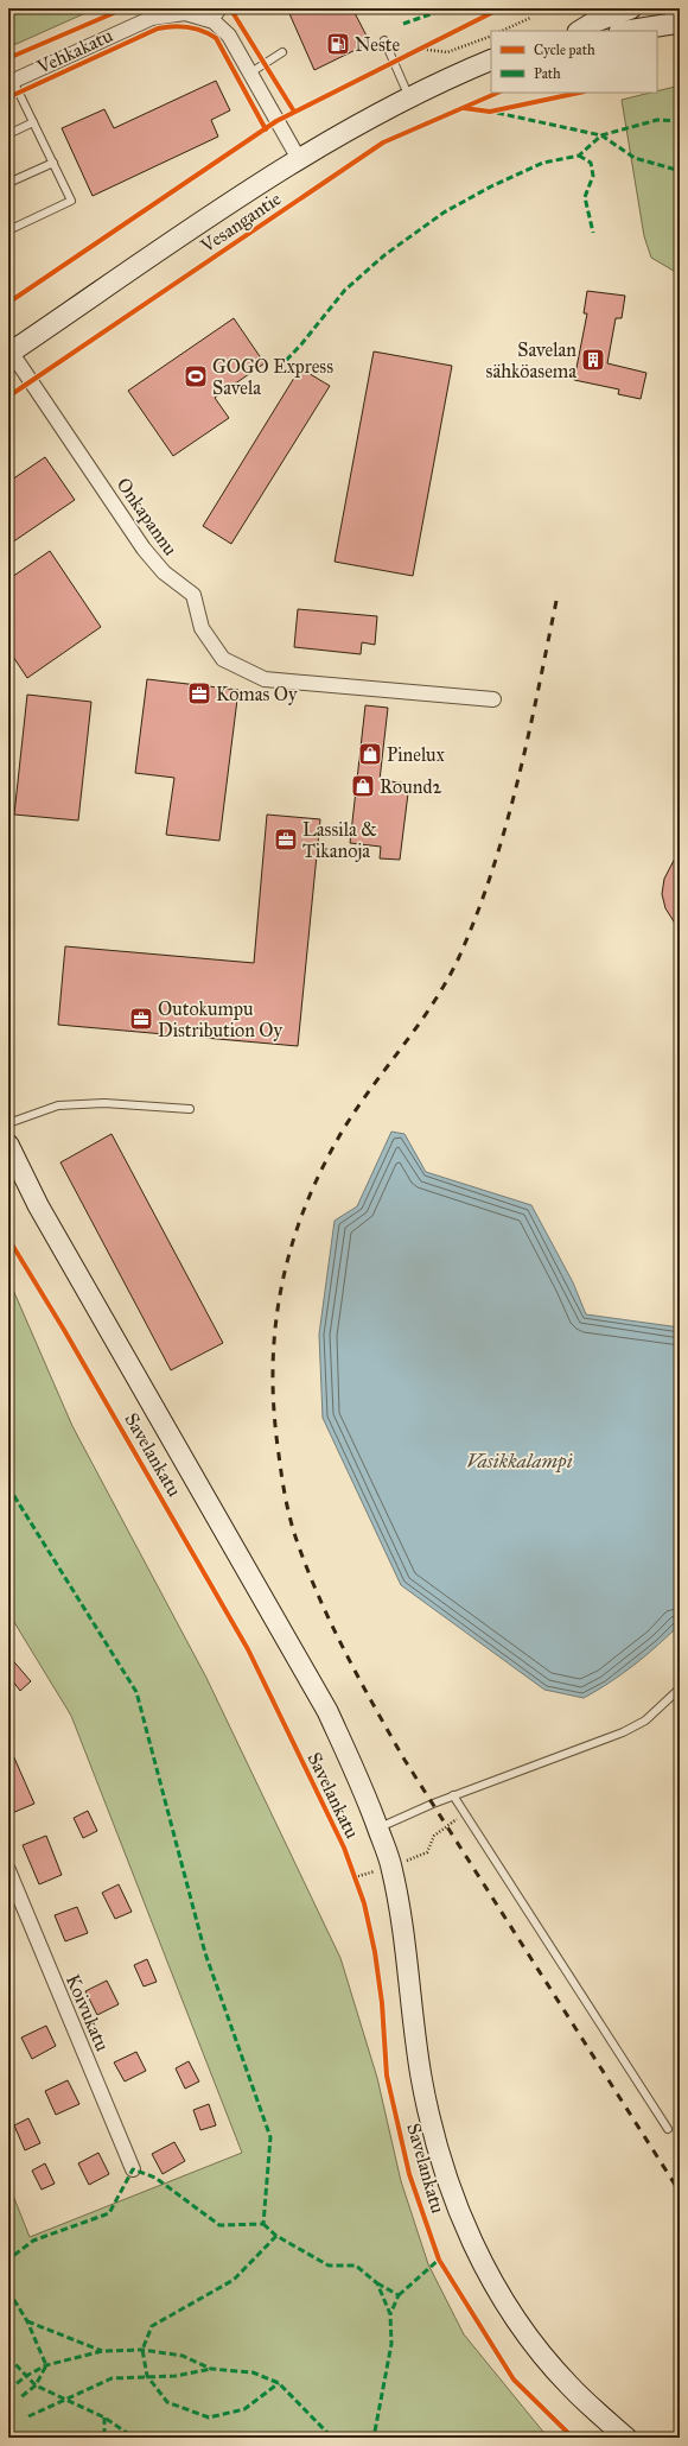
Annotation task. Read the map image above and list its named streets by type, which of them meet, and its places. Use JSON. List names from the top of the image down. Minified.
{"streets":{"main road":["Vesangantie","Savelankatu"],"street":["Vehkakatu","Onkapannu","Koivukatu"]},"crossings":[["Vesangantie","Onkapannu"]],"water":["Vasikkalampi"],"places":{"fuel station":["Neste"],"building":["Savelan sähköasema"],"sports":["GOGO Express Savela"],"office":["Komas Oy","Lassila & Tikanoja","Outokumpu Distribution Oy"],"shop":["Pinelux","Round2"]},"legend":["Cycle path","Path"]}
